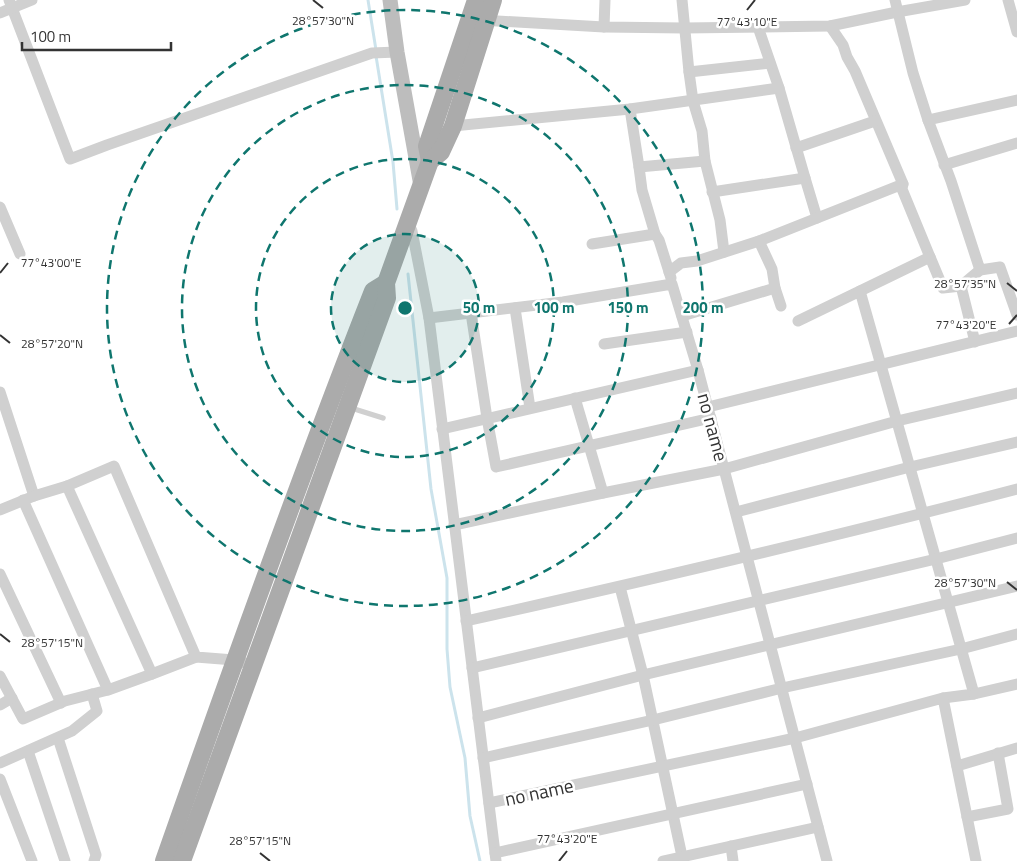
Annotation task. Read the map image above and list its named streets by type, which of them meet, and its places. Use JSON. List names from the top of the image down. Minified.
{"streets":{"street":["no name"]},"scale_bar":"100 m","coordinates":["28°57'30\"N","77°43'10\"E","77°43'00\"E","28°57'35\"N","77°43'20\"E","28°57'20\"N","28°57'15\"N"],"rings":["50 m","100 m","150 m","200 m"]}
